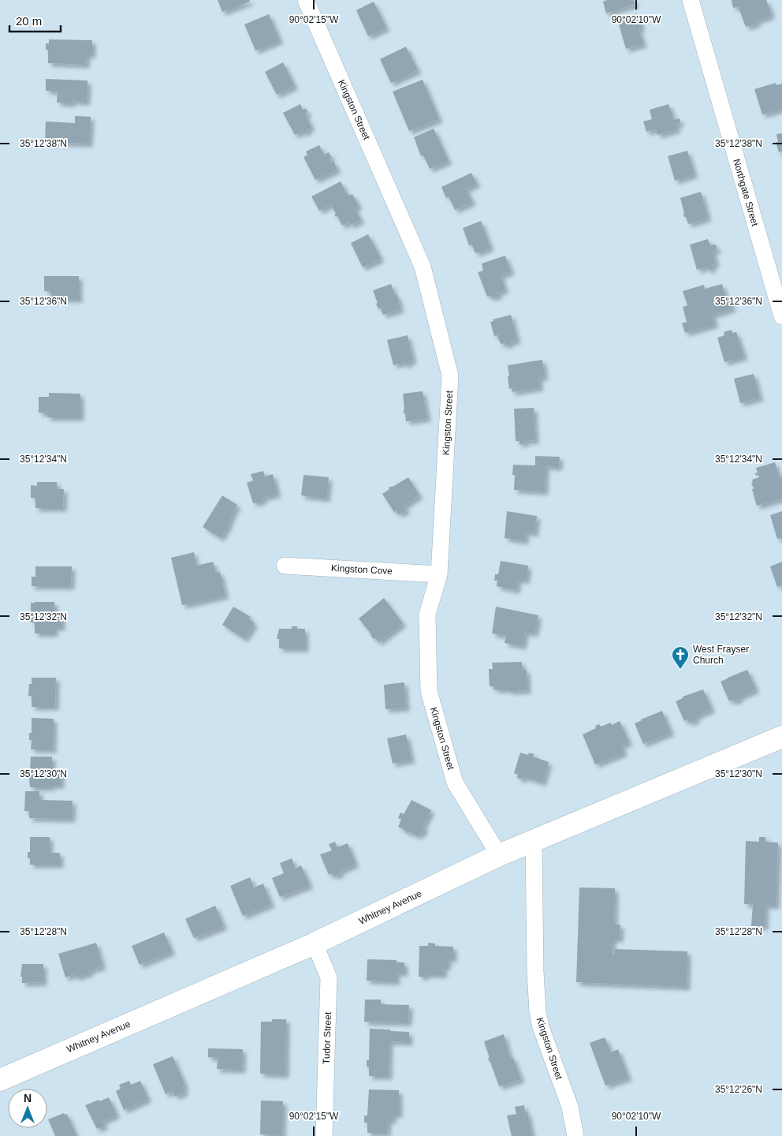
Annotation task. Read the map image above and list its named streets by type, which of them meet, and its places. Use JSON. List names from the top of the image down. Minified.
{"streets":{"main road":["Whitney Avenue"],"street":["Kingston Street","Northgate Street","Kingston Cove","Tudor Street"]},"crossings":[["Kingston Street","Kingston Cove"],["Kingston Street","Whitney Avenue"],["Whitney Avenue","Tudor Street"]],"places":{"church":["West Frayser Church"]},"scale_bar":"20 m","north":"top","coordinates":["90°02'15\"W","90°02'10\"W","35°12'38\"N","35°12'36\"N","35°12'34\"N","35°12'32\"N","35°12'30\"N","35°12'28\"N","35°12'26\"N"]}
